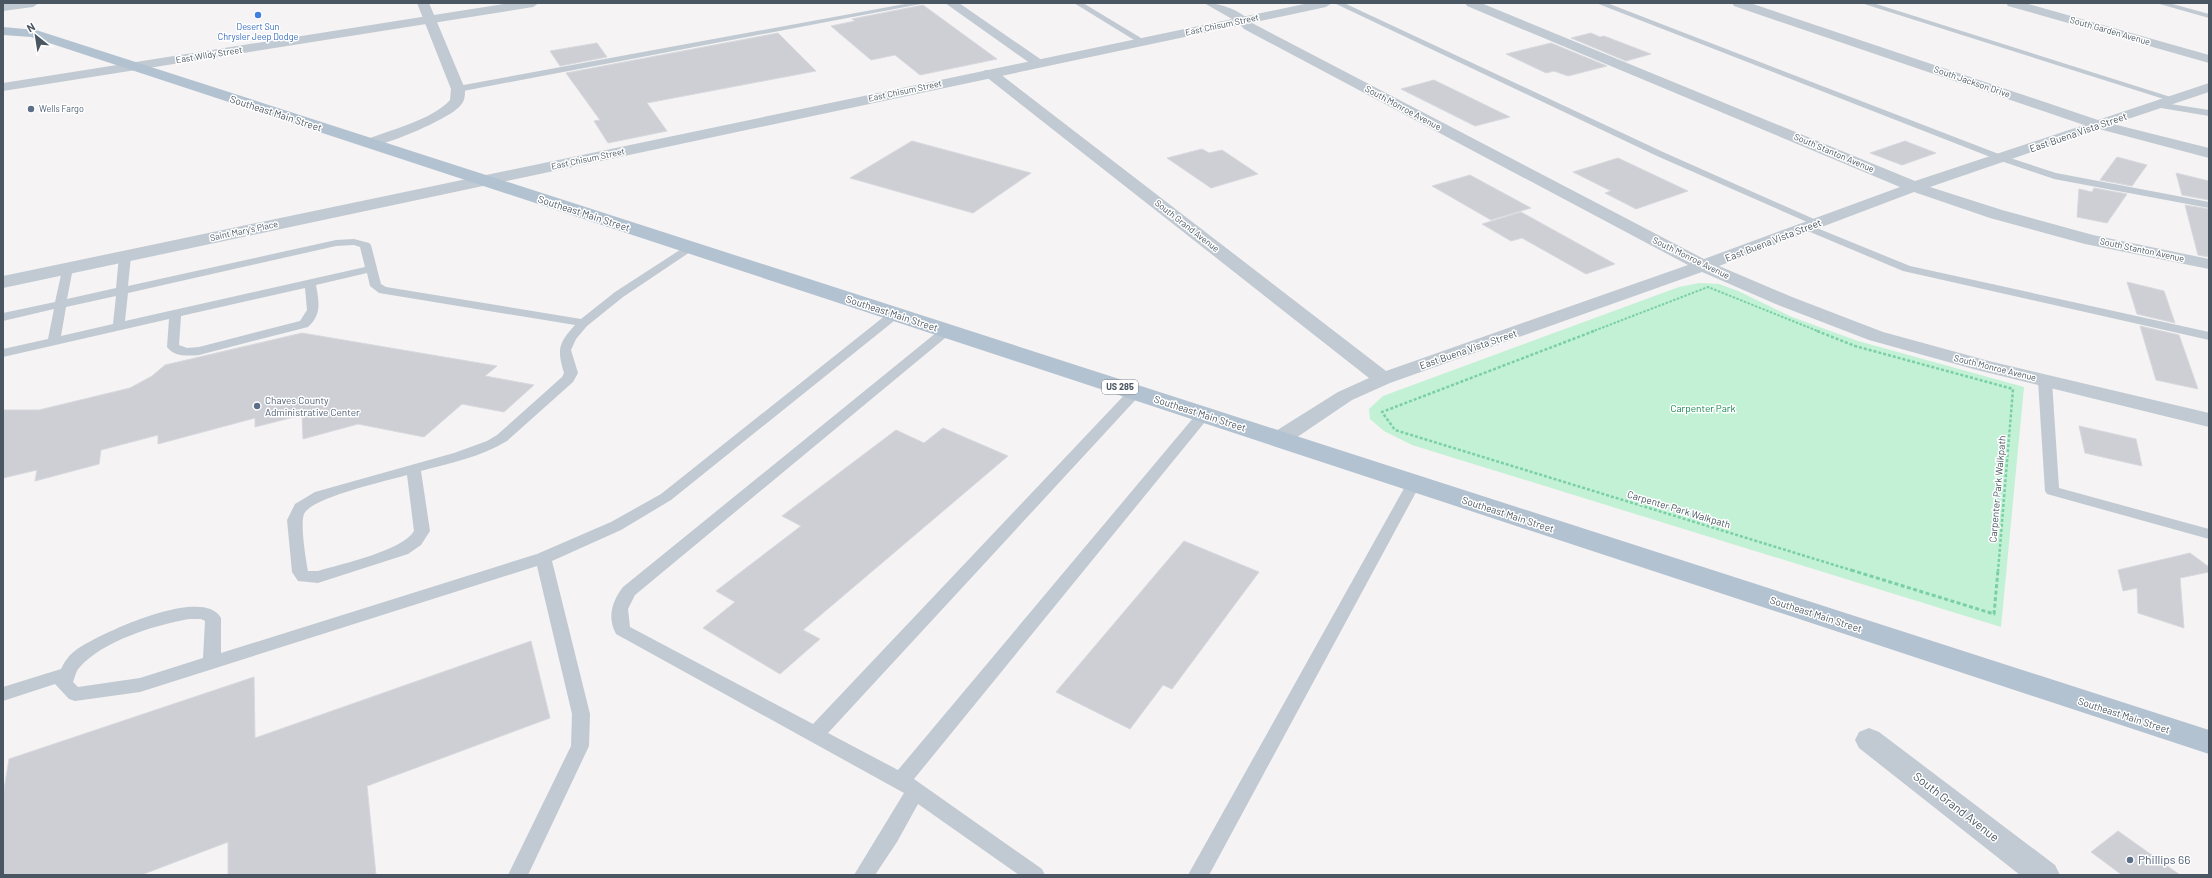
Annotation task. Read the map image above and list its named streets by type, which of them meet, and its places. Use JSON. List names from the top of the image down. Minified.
{"streets":{"main road":["Southeast Main Street","US 285"],"street":["East Chisum Street","South Garden Avenue","East Wildy Street","South Jackson Drive","South Monroe Avenue","East Buena Vista Street","South Stanton Avenue","South Grand Avenue","Saint Mary's Place"],"path":["Carpenter Park Walkpath"]},"crossings":[["East Chisum Street","South Monroe Avenue"],["East Chisum Street","Southeast Main Street"],["East Chisum Street","South Grand Avenue"],["East Chisum Street","Saint Mary's Place"],["East Wildy Street","Southeast Main Street"],["South Jackson Drive","East Buena Vista Street"],["South Monroe Avenue","East Buena Vista Street"],["Southeast Main Street","East Buena Vista Street"],["Southeast Main Street","Saint Mary's Place"],["East Buena Vista Street","South Stanton Avenue"],["East Buena Vista Street","South Grand Avenue"]],"parks":["Carpenter Park"],"places":["Desert Sun Chrysler Jeep Dodge","Wells Fargo","Chaves County Administrative Center","Phillips 66"],"north":"top left"}
